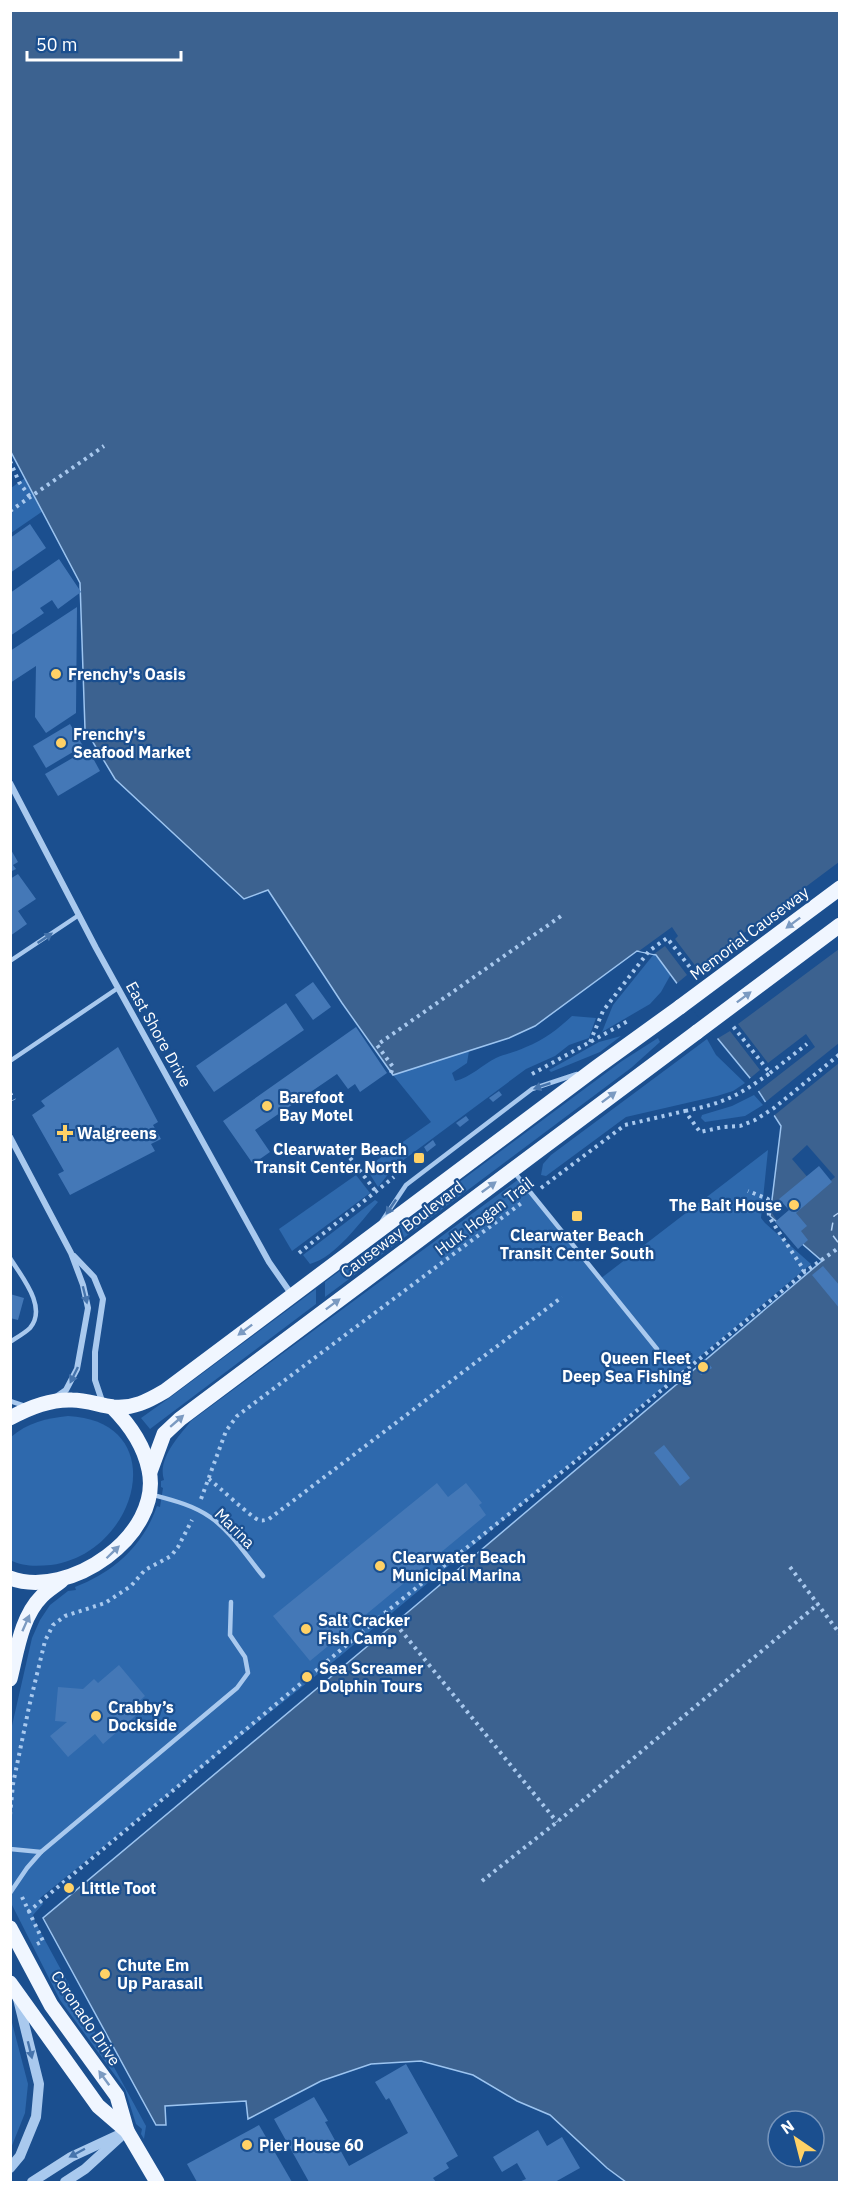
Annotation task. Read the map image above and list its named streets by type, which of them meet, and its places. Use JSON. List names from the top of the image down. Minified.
{"streets":{"main road":["Memorial Causeway","Causeway Boulevard","Coronado Drive"],"street":["East Shore Drive"],"lane":["Marina"],"path":["Hulk Hogan Trail"]},"crossings":[["Memorial Causeway","Causeway Boulevard"],["East Shore Drive","Causeway Boulevard"],["Hulk Hogan Trail","Marina"]],"one_way":["Memorial Causeway"],"places":{"other":["Frenchy's Oasis","Frenchy's Seafood Market","Barefoot Bay Motel","The Bait House","Queen Fleet Deep Sea Fishing","Clearwater Beach Municipal Marina","Salt Cracker Fish Camp","Sea Screamer Dolphin Tours","Crabby’s Dockside","Little Toot","Chute Em Up Parasail","Pier House 60"],"health":["Walgreens"],"transit":["Clearwater Beach Transit Center North","Clearwater Beach Transit Center South"]},"scale_bar":"50 m","north":"top left"}
